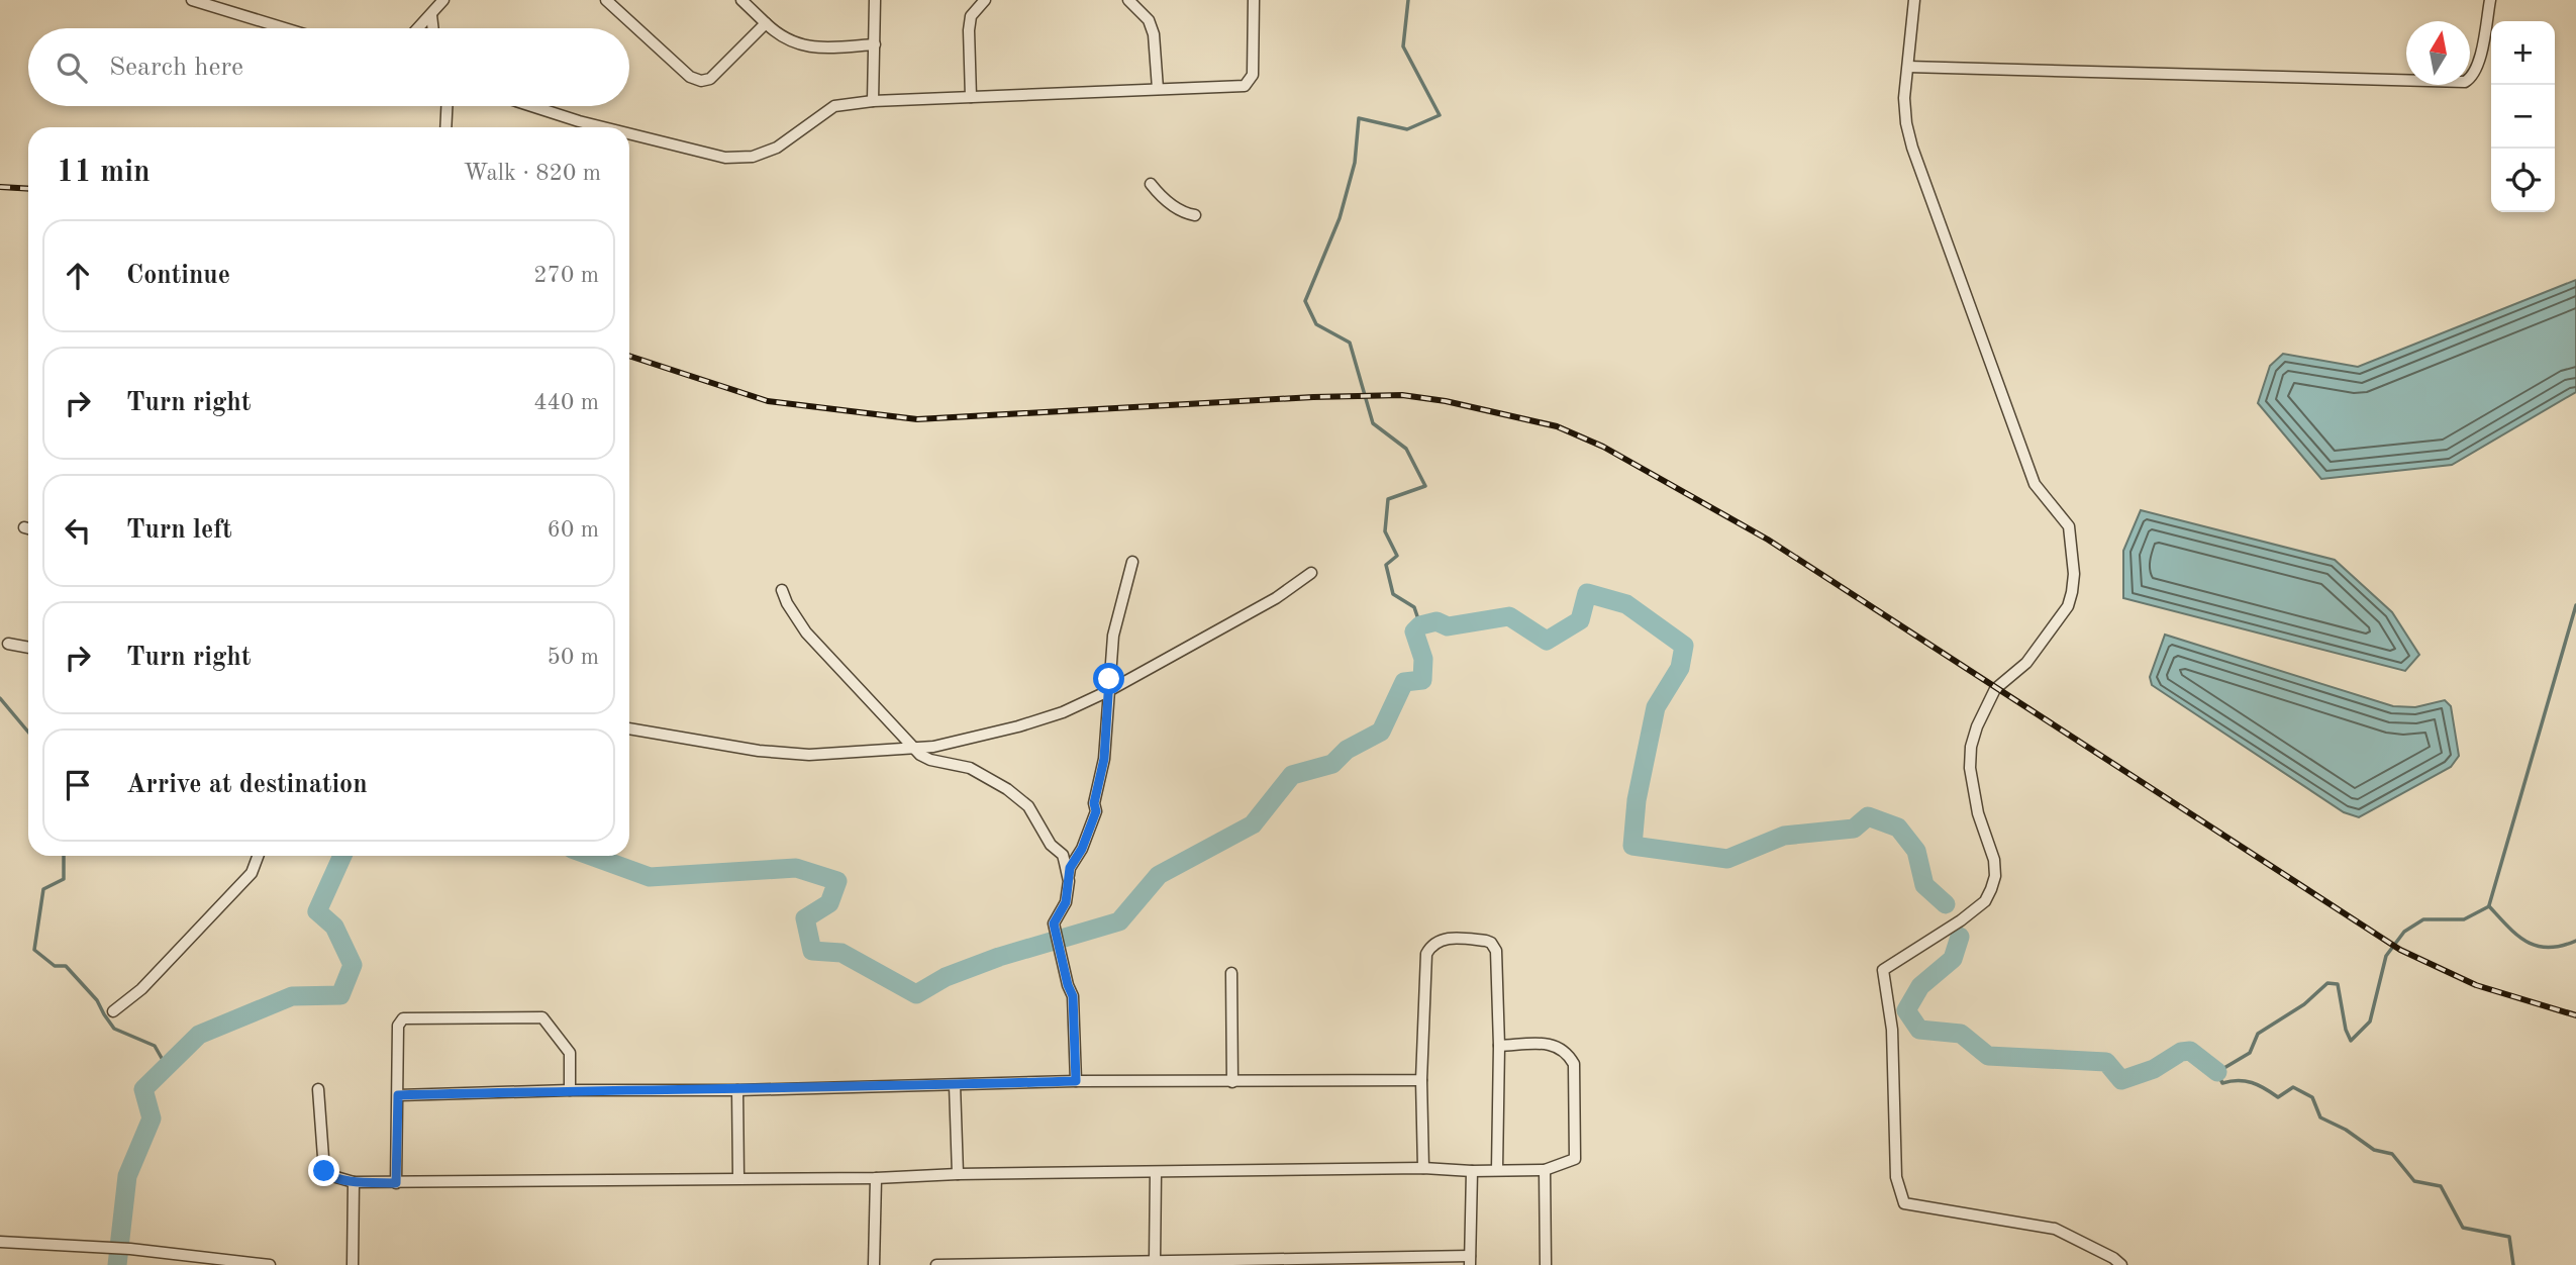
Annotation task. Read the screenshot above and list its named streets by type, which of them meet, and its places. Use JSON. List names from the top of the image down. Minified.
{"north":"top","page":{"map_buttons":["+","−"],"search":"Search here","heading":["11 min","Walk · 820 m"],"list":[["Continue","270 m"],["Turn right","440 m"],["Turn left","60 m"],["Turn right","50 m"],"Arrive at destination"]}}
